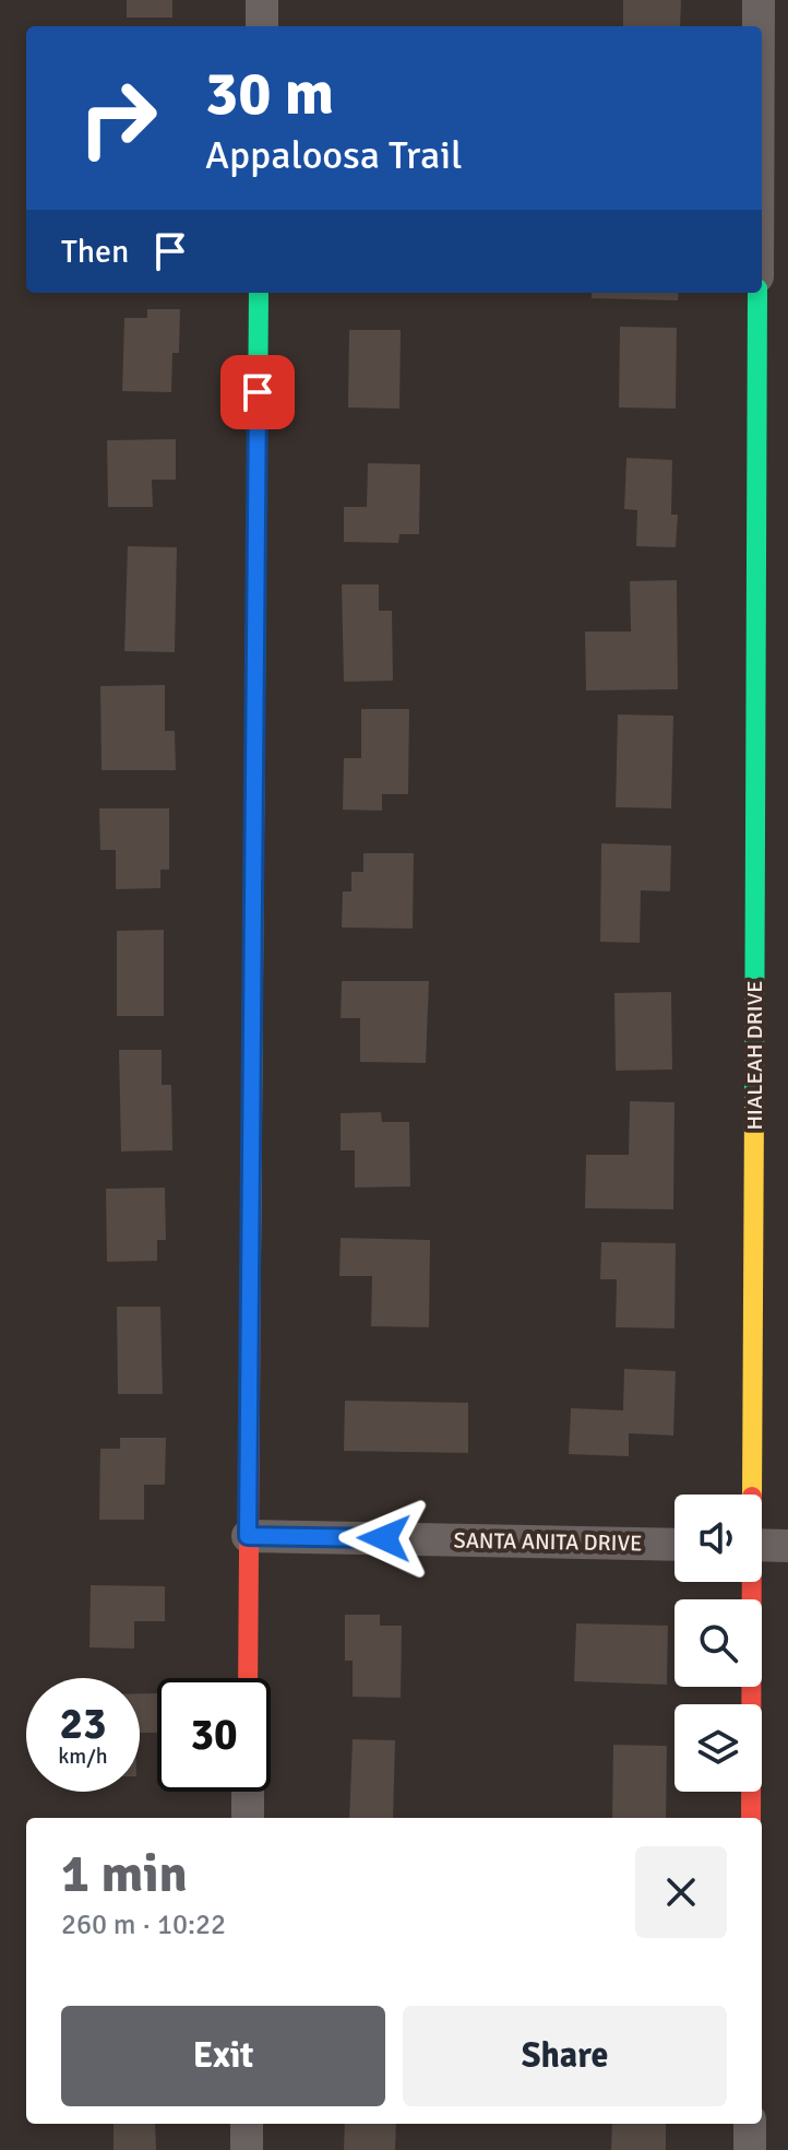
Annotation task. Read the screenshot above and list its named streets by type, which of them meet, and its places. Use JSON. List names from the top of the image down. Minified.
{"streets":{"street":["HIALEAH DRIVE","SANTA ANITA DRIVE"]},"page":{"turn":["30 m","Appaloosa Trail"],"then":"Then","speed":"23 km/h","limit":"30","heading":["1 min","260 m · 10:22"],"buttons":["Exit","Share"]}}
